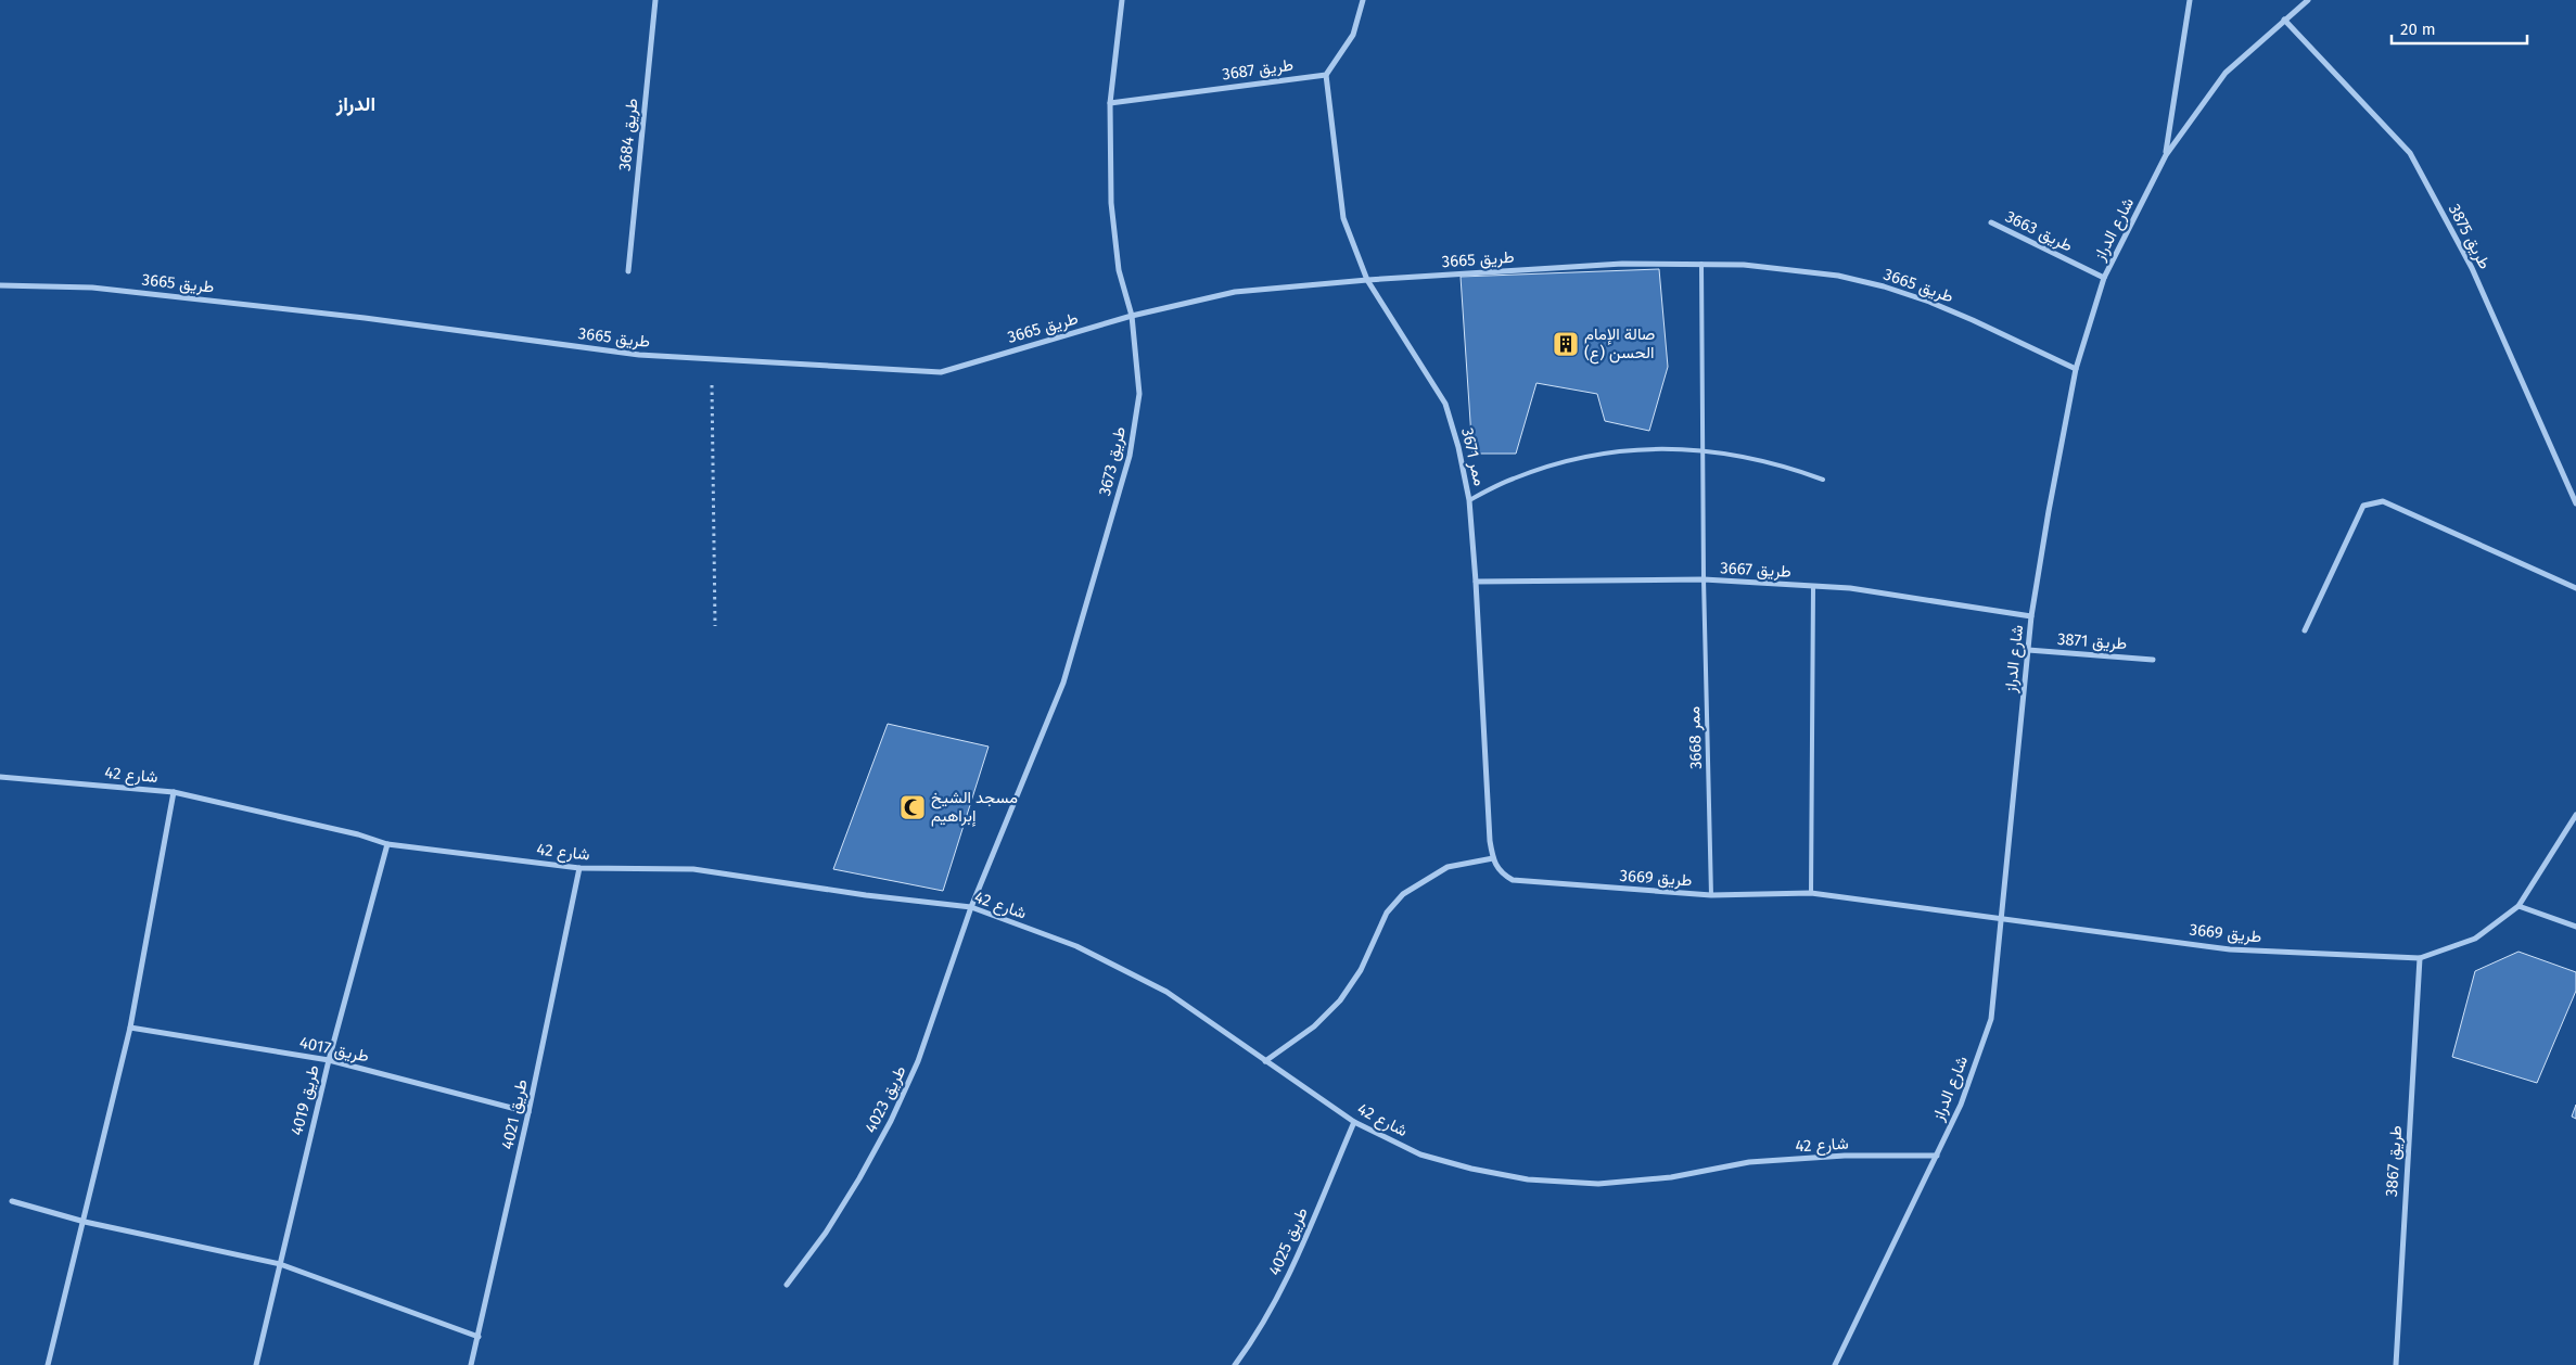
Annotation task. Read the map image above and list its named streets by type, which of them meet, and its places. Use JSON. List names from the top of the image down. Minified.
{"streets":{"street":["طريق 3687","طريق 3684","شارع الدراز","طريق 3663","طريق 3875","طريق 3665","ممر 3671","طريق 3673","طريق 3667","طريق 3871","شارع 42","طريق 3669","طريق 4017","طريق 4023","طريق 4019","طريق 4021","طريق 3867","طريق 4025"],"lane":["ممر 3668"]},"crossings":[["طريق 3687","ممر 3671"],["طريق 3687","طريق 3673"],["شارع الدراز","طريق 3663"],["شارع الدراز","طريق 3875"],["شارع الدراز","طريق 3665"],["شارع الدراز","طريق 3667"],["شارع الدراز","طريق 3871"],["شارع الدراز","شارع 42"],["شارع الدراز","طريق 3669"],["طريق 3665","ممر 3671"],["طريق 3665","طريق 3673"],["طريق 3665","ممر 3668"],["ممر 3671","طريق 3667"],["ممر 3671","طريق 3669"],["طريق 3673","شارع 42"],["طريق 3673","طريق 4023"],["طريق 3667","ممر 3668"],["ممر 3668","طريق 3669"],["شارع 42","طريق 4023"],["شارع 42","طريق 4019"],["شارع 42","طريق 4021"],["شارع 42","طريق 4025"],["طريق 3669","طريق 3867"],["طريق 4017","طريق 4019"],["طريق 4017","طريق 4021"]],"districts":["الدراز"],"places":{"building":["صالة الإمام الحسن (ع)"],"mosque":["مسجد الشيخ إبراهيم"]},"scale_bar":"20 m"}
